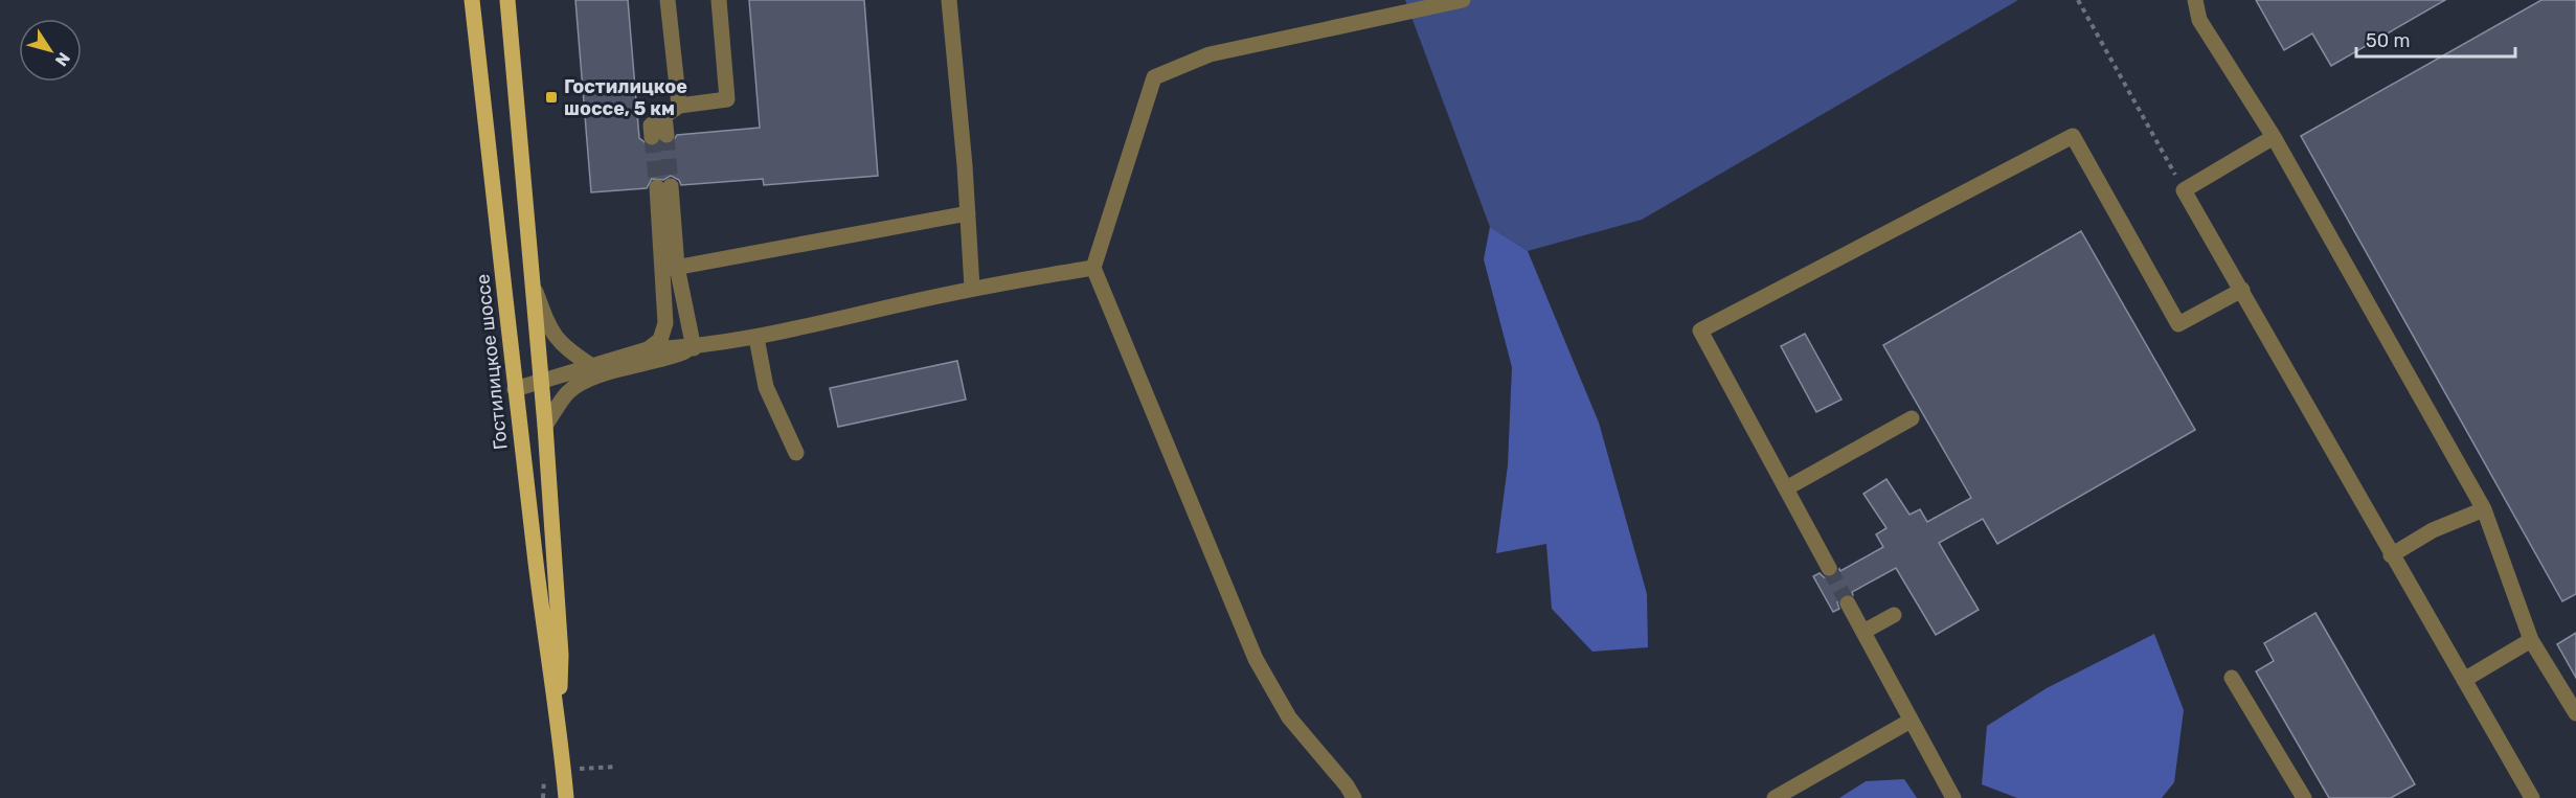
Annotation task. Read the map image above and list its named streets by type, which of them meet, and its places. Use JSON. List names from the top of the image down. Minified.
{"streets":{"main road":["Гостилицкое шоссе"]},"places":{"transit":["Гостилицкое шоссе, 5 км"]},"scale_bar":"50 m","north":"bottom right"}
